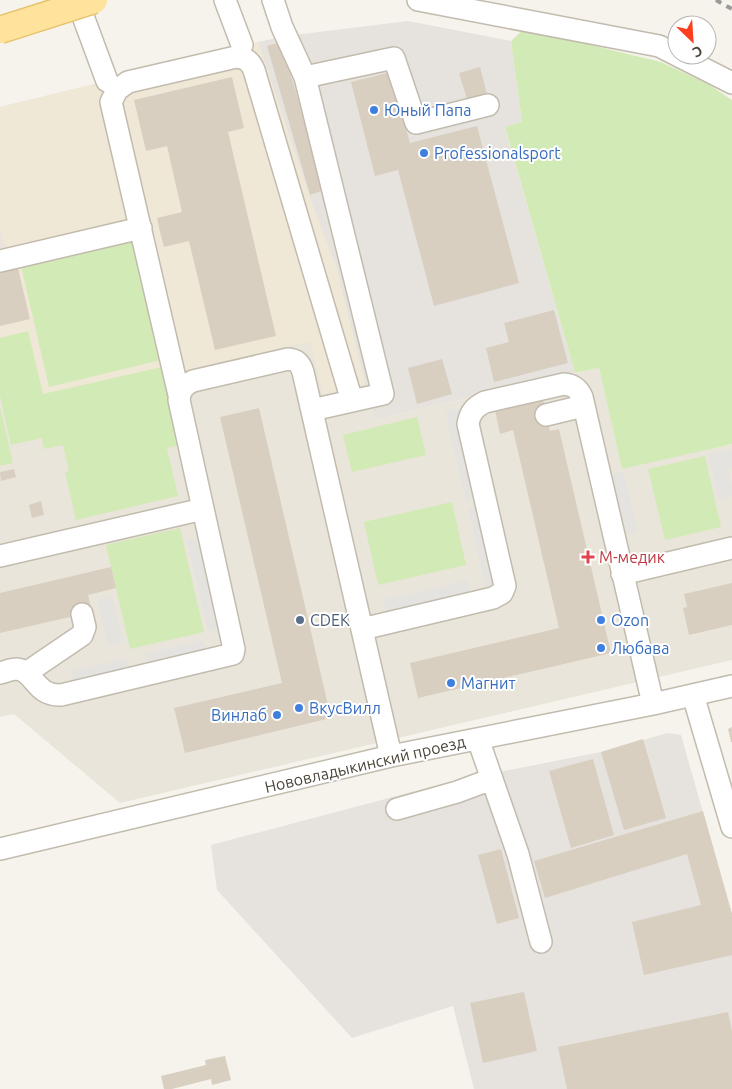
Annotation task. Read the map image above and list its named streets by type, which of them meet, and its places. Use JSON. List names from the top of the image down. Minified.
{"streets":{"street":["Нововладыкинский проезд"]},"places":{"other":["Юный Папа","Professionalsport","CDEK","Ozon","Любава","Магнит","ВкусВилл","Винлаб"],"health":["М-медик"]},"north":"bottom right"}
